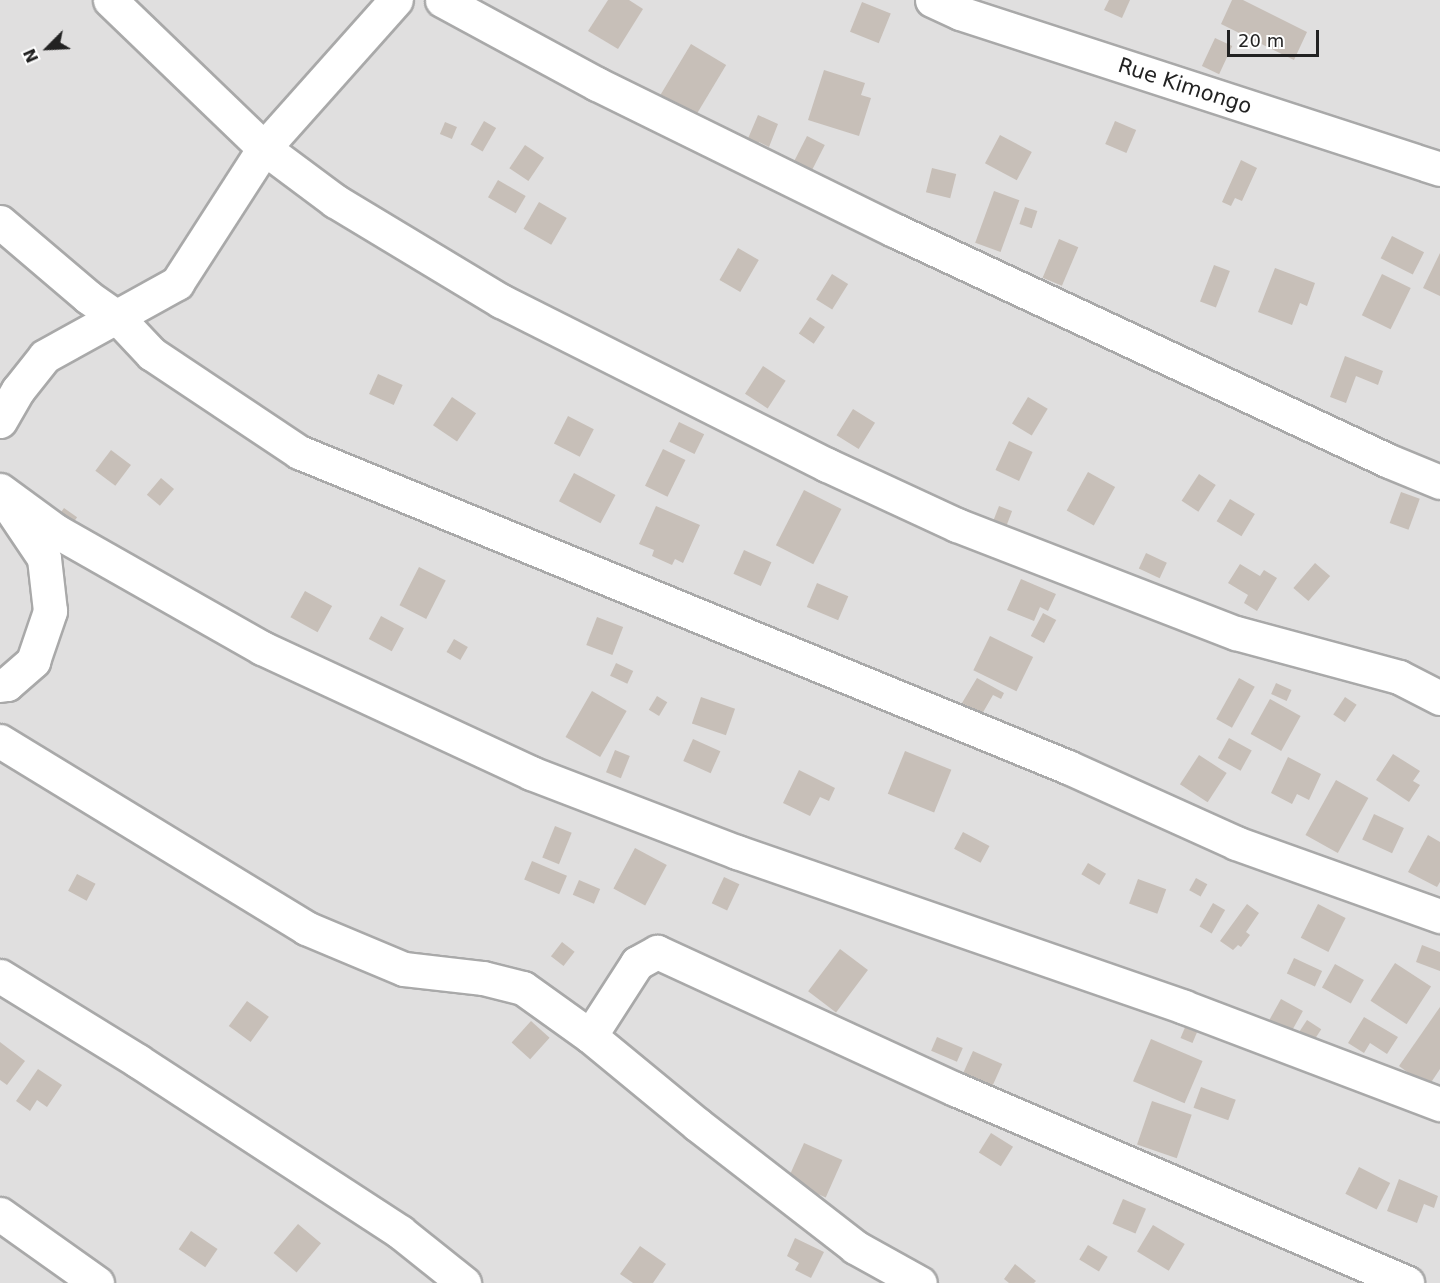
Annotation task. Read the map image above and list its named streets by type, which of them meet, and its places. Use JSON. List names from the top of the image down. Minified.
{"streets":{"street":["Rue Kimongo"]},"scale_bar":"20 m","north":"bottom left"}
